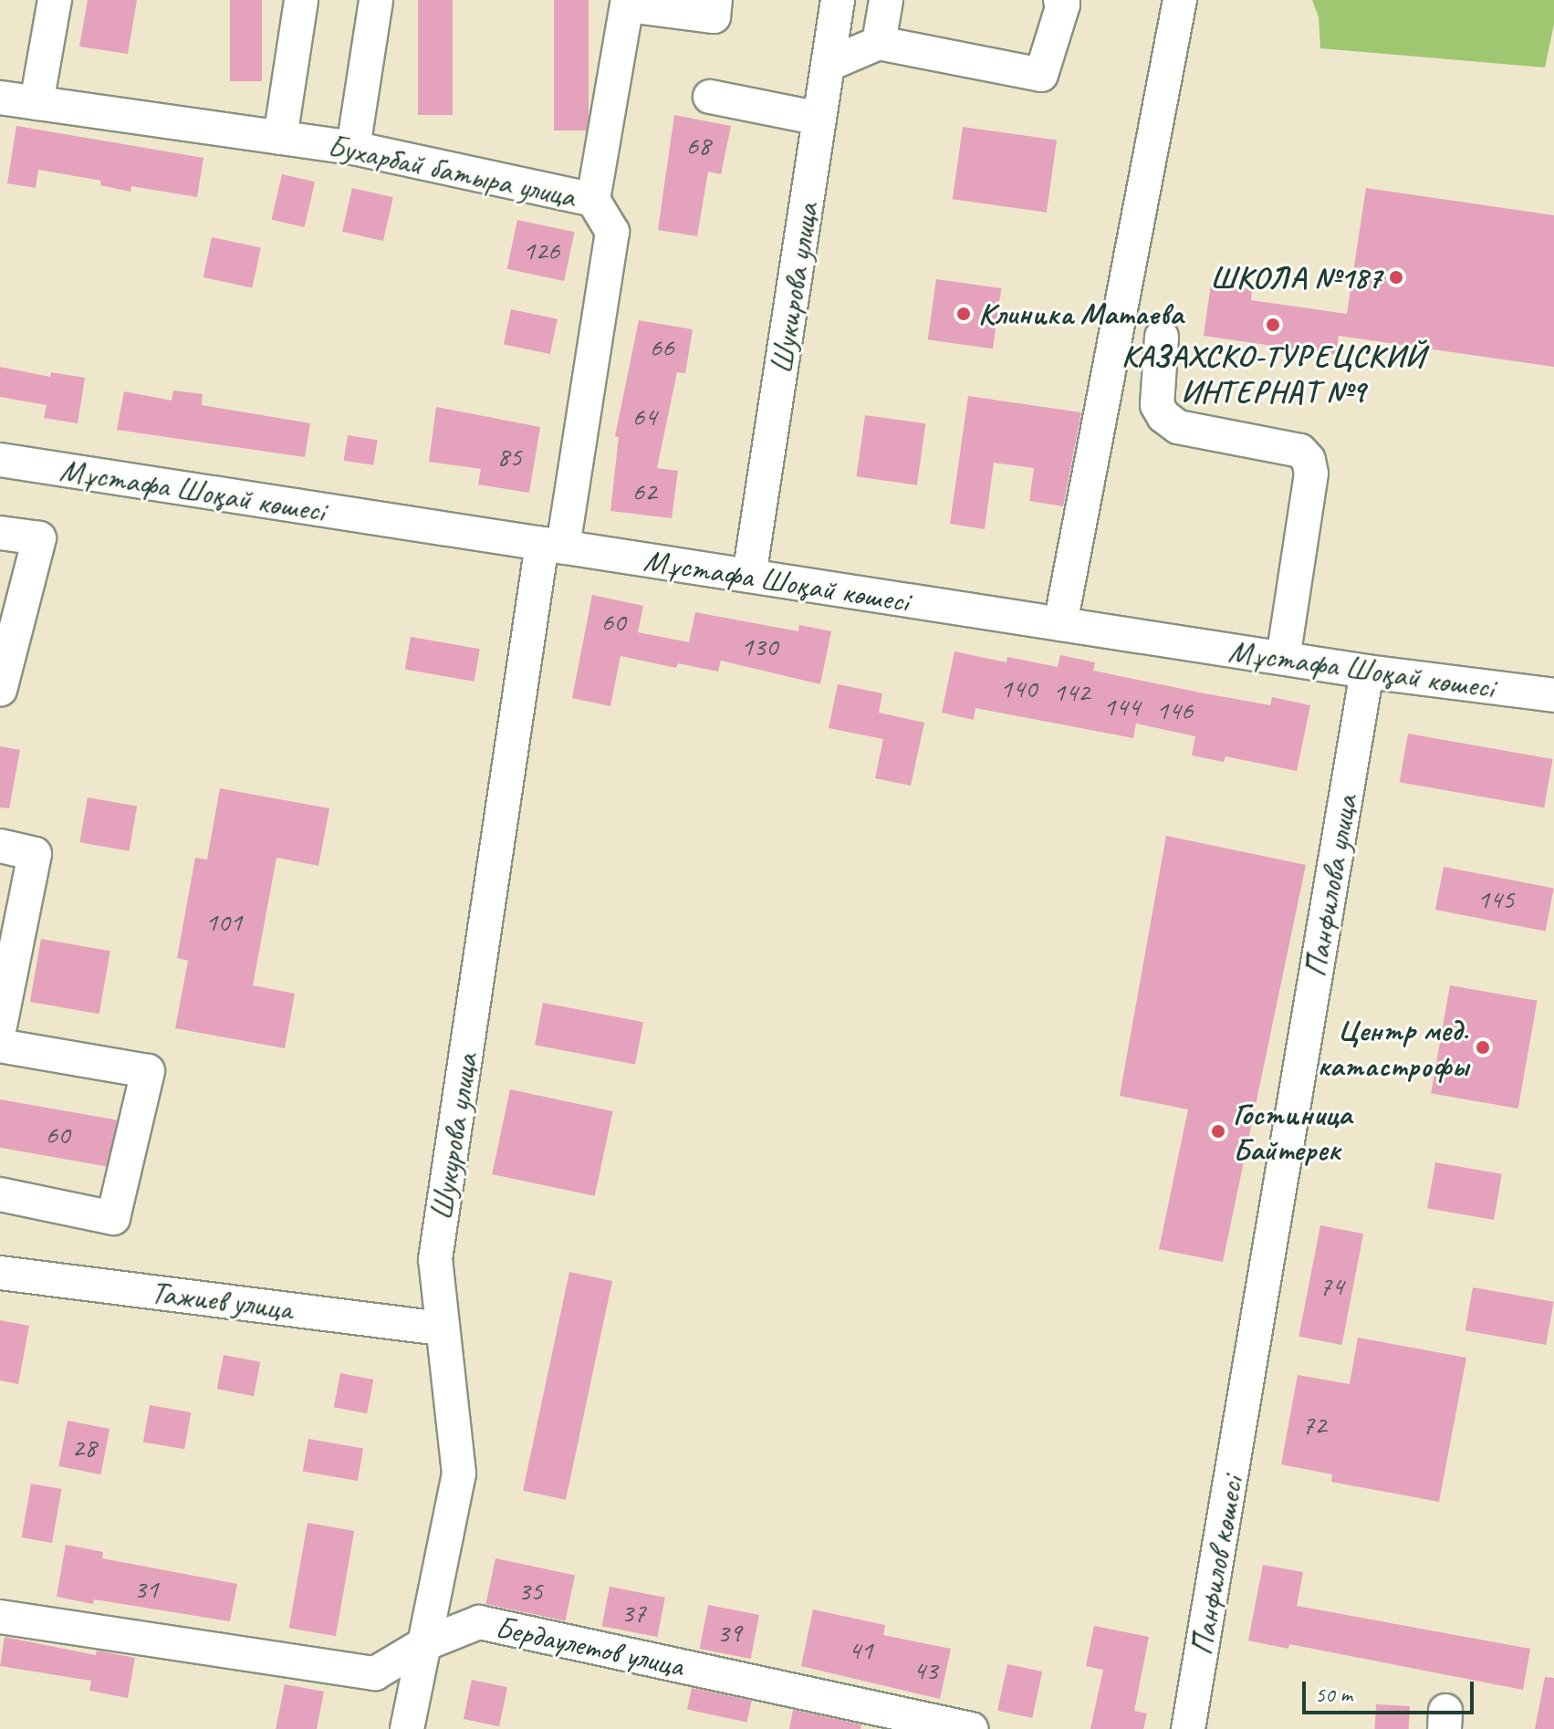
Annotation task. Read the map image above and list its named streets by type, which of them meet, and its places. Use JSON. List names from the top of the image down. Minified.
{"streets":{"street":["Бухарбай батыра улица","Шукирова улица","Мұстафа Шоқай көшесі","Панфилова улица","Шукурова улица","Тажиев улица","Панфилов көшесі","Бердаулетов улица"]},"crossings":[["Бухарбай батыра улица","Мұстафа Шоқай көшесі"],["Бухарбай батыра улица","Шукурова улица"],["Шукирова улица","Мұстафа Шоқай көшесі"],["Мұстафа Шоқай көшесі","Панфилова улица"],["Мұстафа Шоқай көшесі","Шукурова улица"],["Панфилова улица","Панфилов көшесі"],["Шукурова улица","Тажиев улица"],["Шукурова улица","Бердаулетов улица"]],"places":["ШКОЛА №187","Клиника Матаева","КАЗАХСКО-ТУРЕЦСКИЙ ИНТЕРНАТ №9","Центр мед. катастрофы","Гостиница Байтерек"],"house_numbers":["68","126","66","64","85","62","60","130","140","142","144","146","145","101","60","74","72","28","31","35","37","39","41","43"],"scale_bar":"50 m"}
